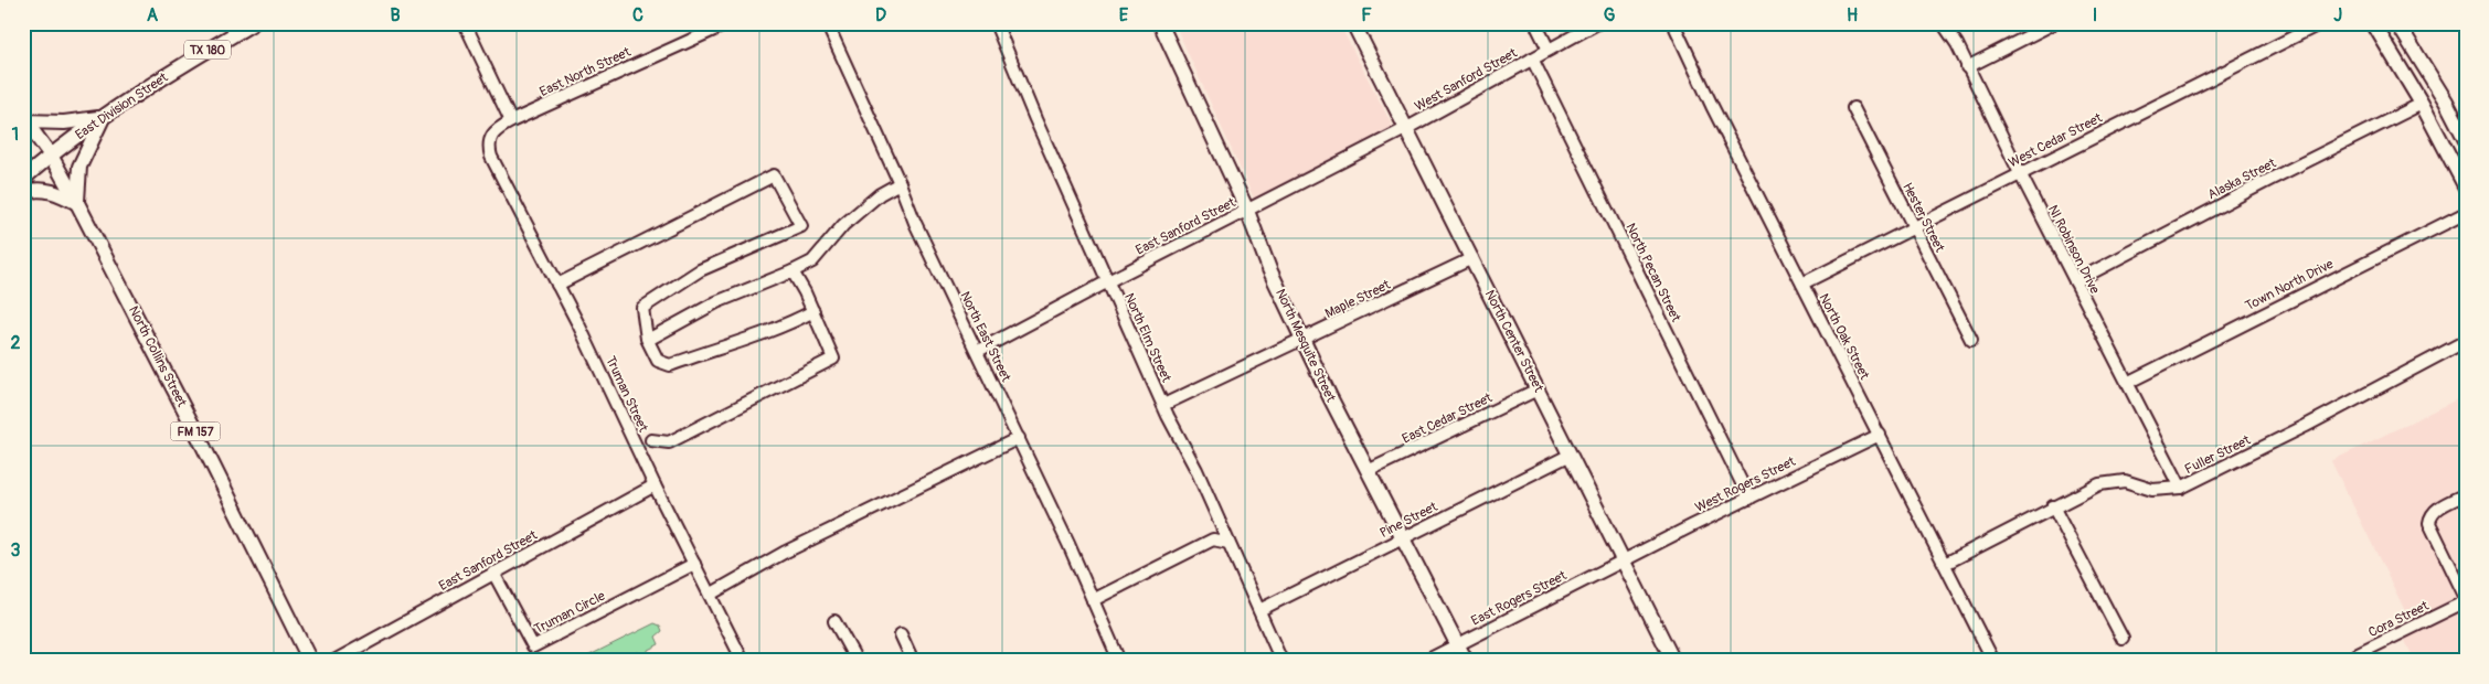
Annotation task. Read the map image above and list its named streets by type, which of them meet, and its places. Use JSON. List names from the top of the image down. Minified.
{"streets":{"main road":["TX 180","East Division Street","North Center Street","North Mesquite Street","North Collins Street","FM 157"],"street":["East North Street","West Sanford Street","West Cedar Street","Alaska Street","Hester Street","East Sanford Street","Nl Robinson Drive","North Pecan Street","Town North Drive","Maple Street","North East Street","North Oak Street","North Elm Street","Truman Street","East Cedar Street","Fuller Street","West Rogers Street","Pine Street","East Rogers Street","Truman Circle","Cora Street"]},"crossings":[["East North Street","Truman Street"],["West Sanford Street","East Sanford Street"],["West Sanford Street","North Pecan Street"],["West Sanford Street","North Center Street"],["East Division Street","North Collins Street"],["West Cedar Street","Hester Street"],["West Cedar Street","Nl Robinson Drive"],["West Cedar Street","North Oak Street"],["Alaska Street","Nl Robinson Drive"],["East Sanford Street","North East Street"],["East Sanford Street","North Elm Street"],["East Sanford Street","North Center Street"],["East Sanford Street","North Mesquite Street"],["East Sanford Street","Truman Street"],["East Sanford Street","Truman Circle"],["Nl Robinson Drive","Town North Drive"],["Nl Robinson Drive","Fuller Street"],["North Pecan Street","West Rogers Street"],["Maple Street","North Elm Street"],["Maple Street","North Center Street"],["Maple Street","North Mesquite Street"],["North Oak Street","Fuller Street"],["North Oak Street","West Rogers Street"],["North Elm Street","Pine Street"],["North Center Street","East Cedar Street"],["North Center Street","West Rogers Street"],["North Center Street","Pine Street"],["North Center Street","East Rogers Street"],["North Mesquite Street","East Cedar Street"],["North Mesquite Street","Pine Street"],["North Mesquite Street","East Rogers Street"],["Truman Street","Truman Circle"],["West Rogers Street","East Rogers Street"]],"grid":{"columns":["A","B","C","D","E","F","G","H","I","J"],"rows":["1","2","3"]}}
